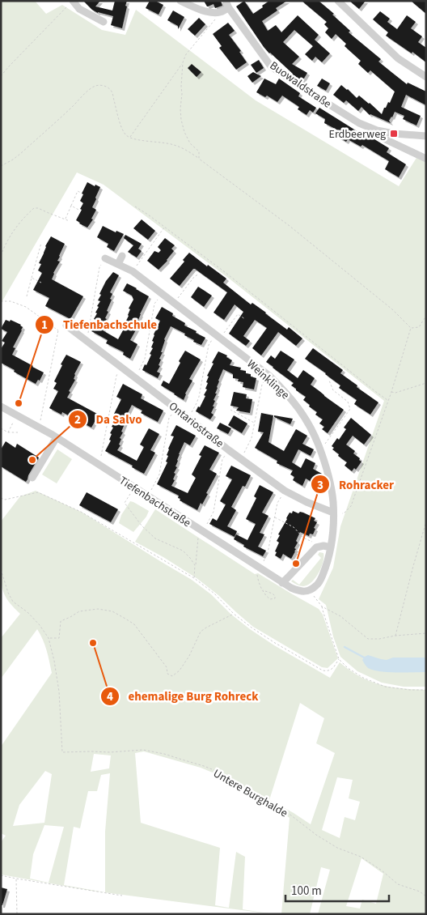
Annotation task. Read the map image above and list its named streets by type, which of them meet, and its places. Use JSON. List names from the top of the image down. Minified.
{"streets":{"street":["Buowaldstraße","Weinklinge","Ontariostraße","Tiefenbachstraße"],"path":["Untere Burghalde"]},"crossings":[["Weinklinge","Ontariostraße"],["Weinklinge","Tiefenbachstraße"]],"places":{"transit":["Erdbeerweg"],"other":["Tiefenbachschule","Da Salvo","Rohracker","ehemalige Burg Rohreck"]},"scale_bar":"100 m"}
